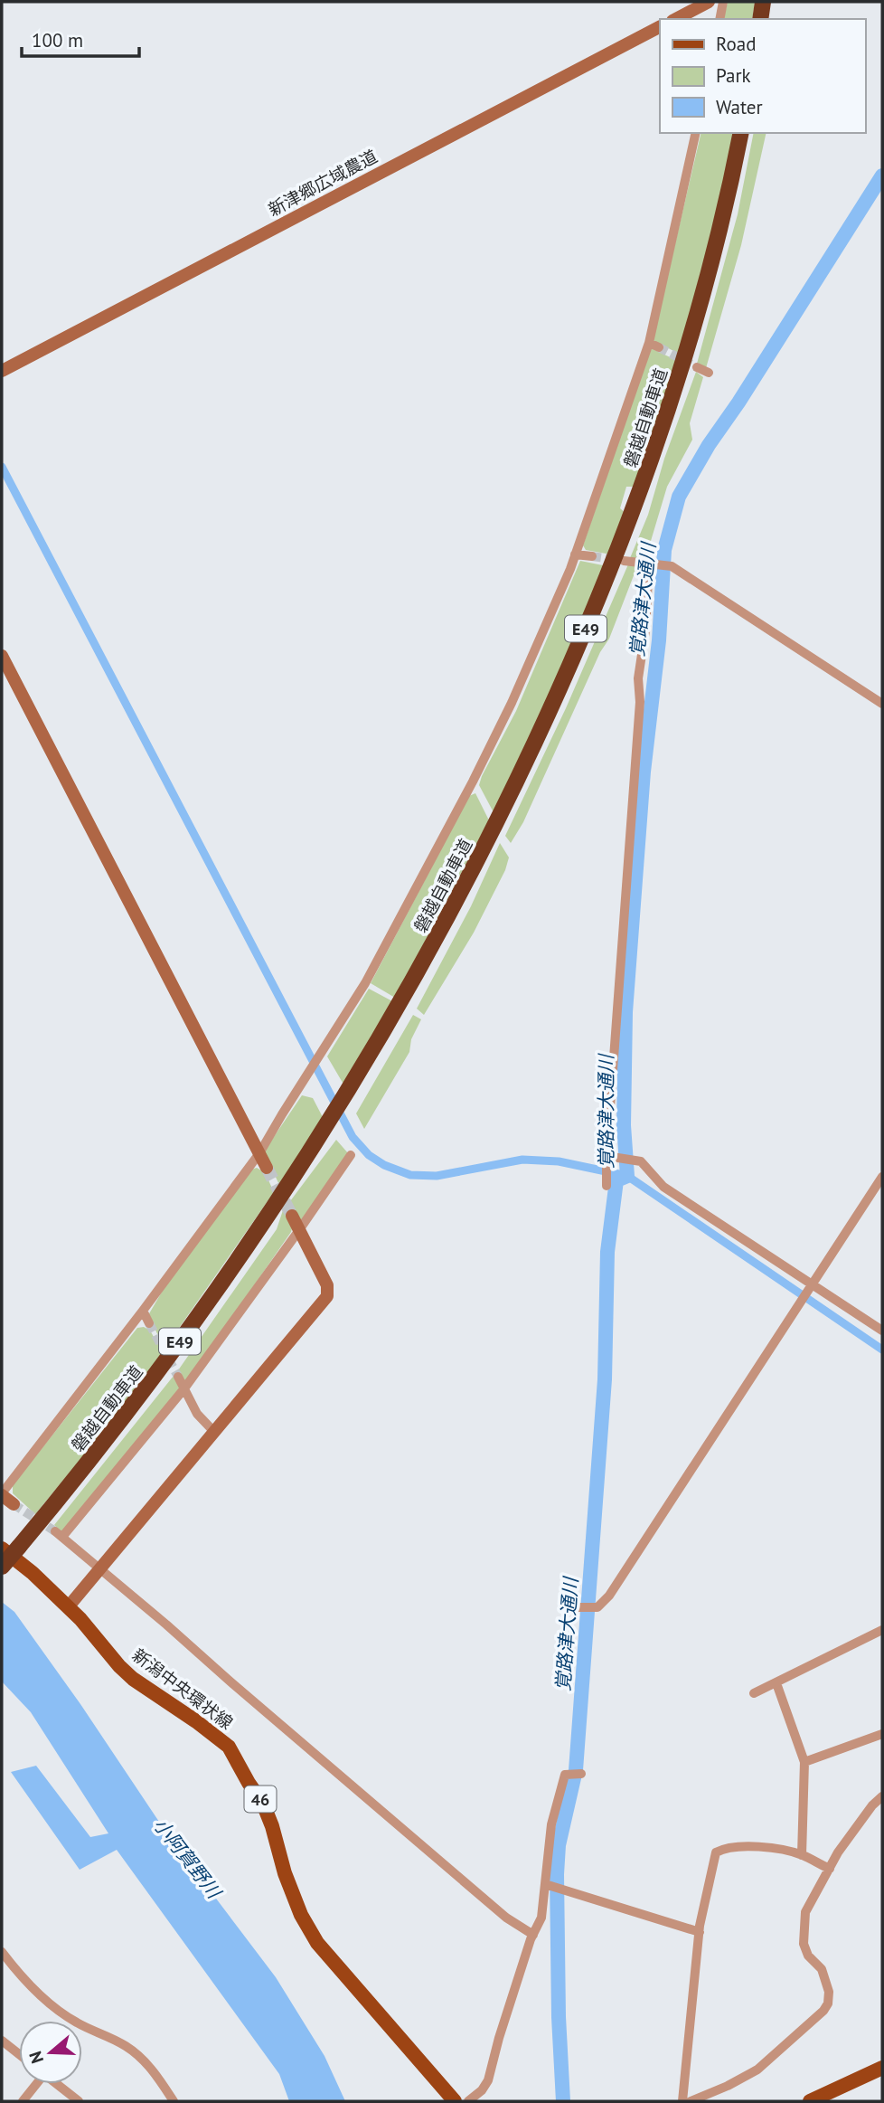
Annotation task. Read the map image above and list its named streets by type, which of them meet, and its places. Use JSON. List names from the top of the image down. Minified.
{"streets":{"highway":["磐越自動車道","E49"],"main road":["新潟中央環状線","46"],"street":["新津郷広域農道"]},"water":["覚路津大通川","小阿賀野川"],"legend":["Road","Park","Water"],"scale_bar":"100 m","north":"left"}
